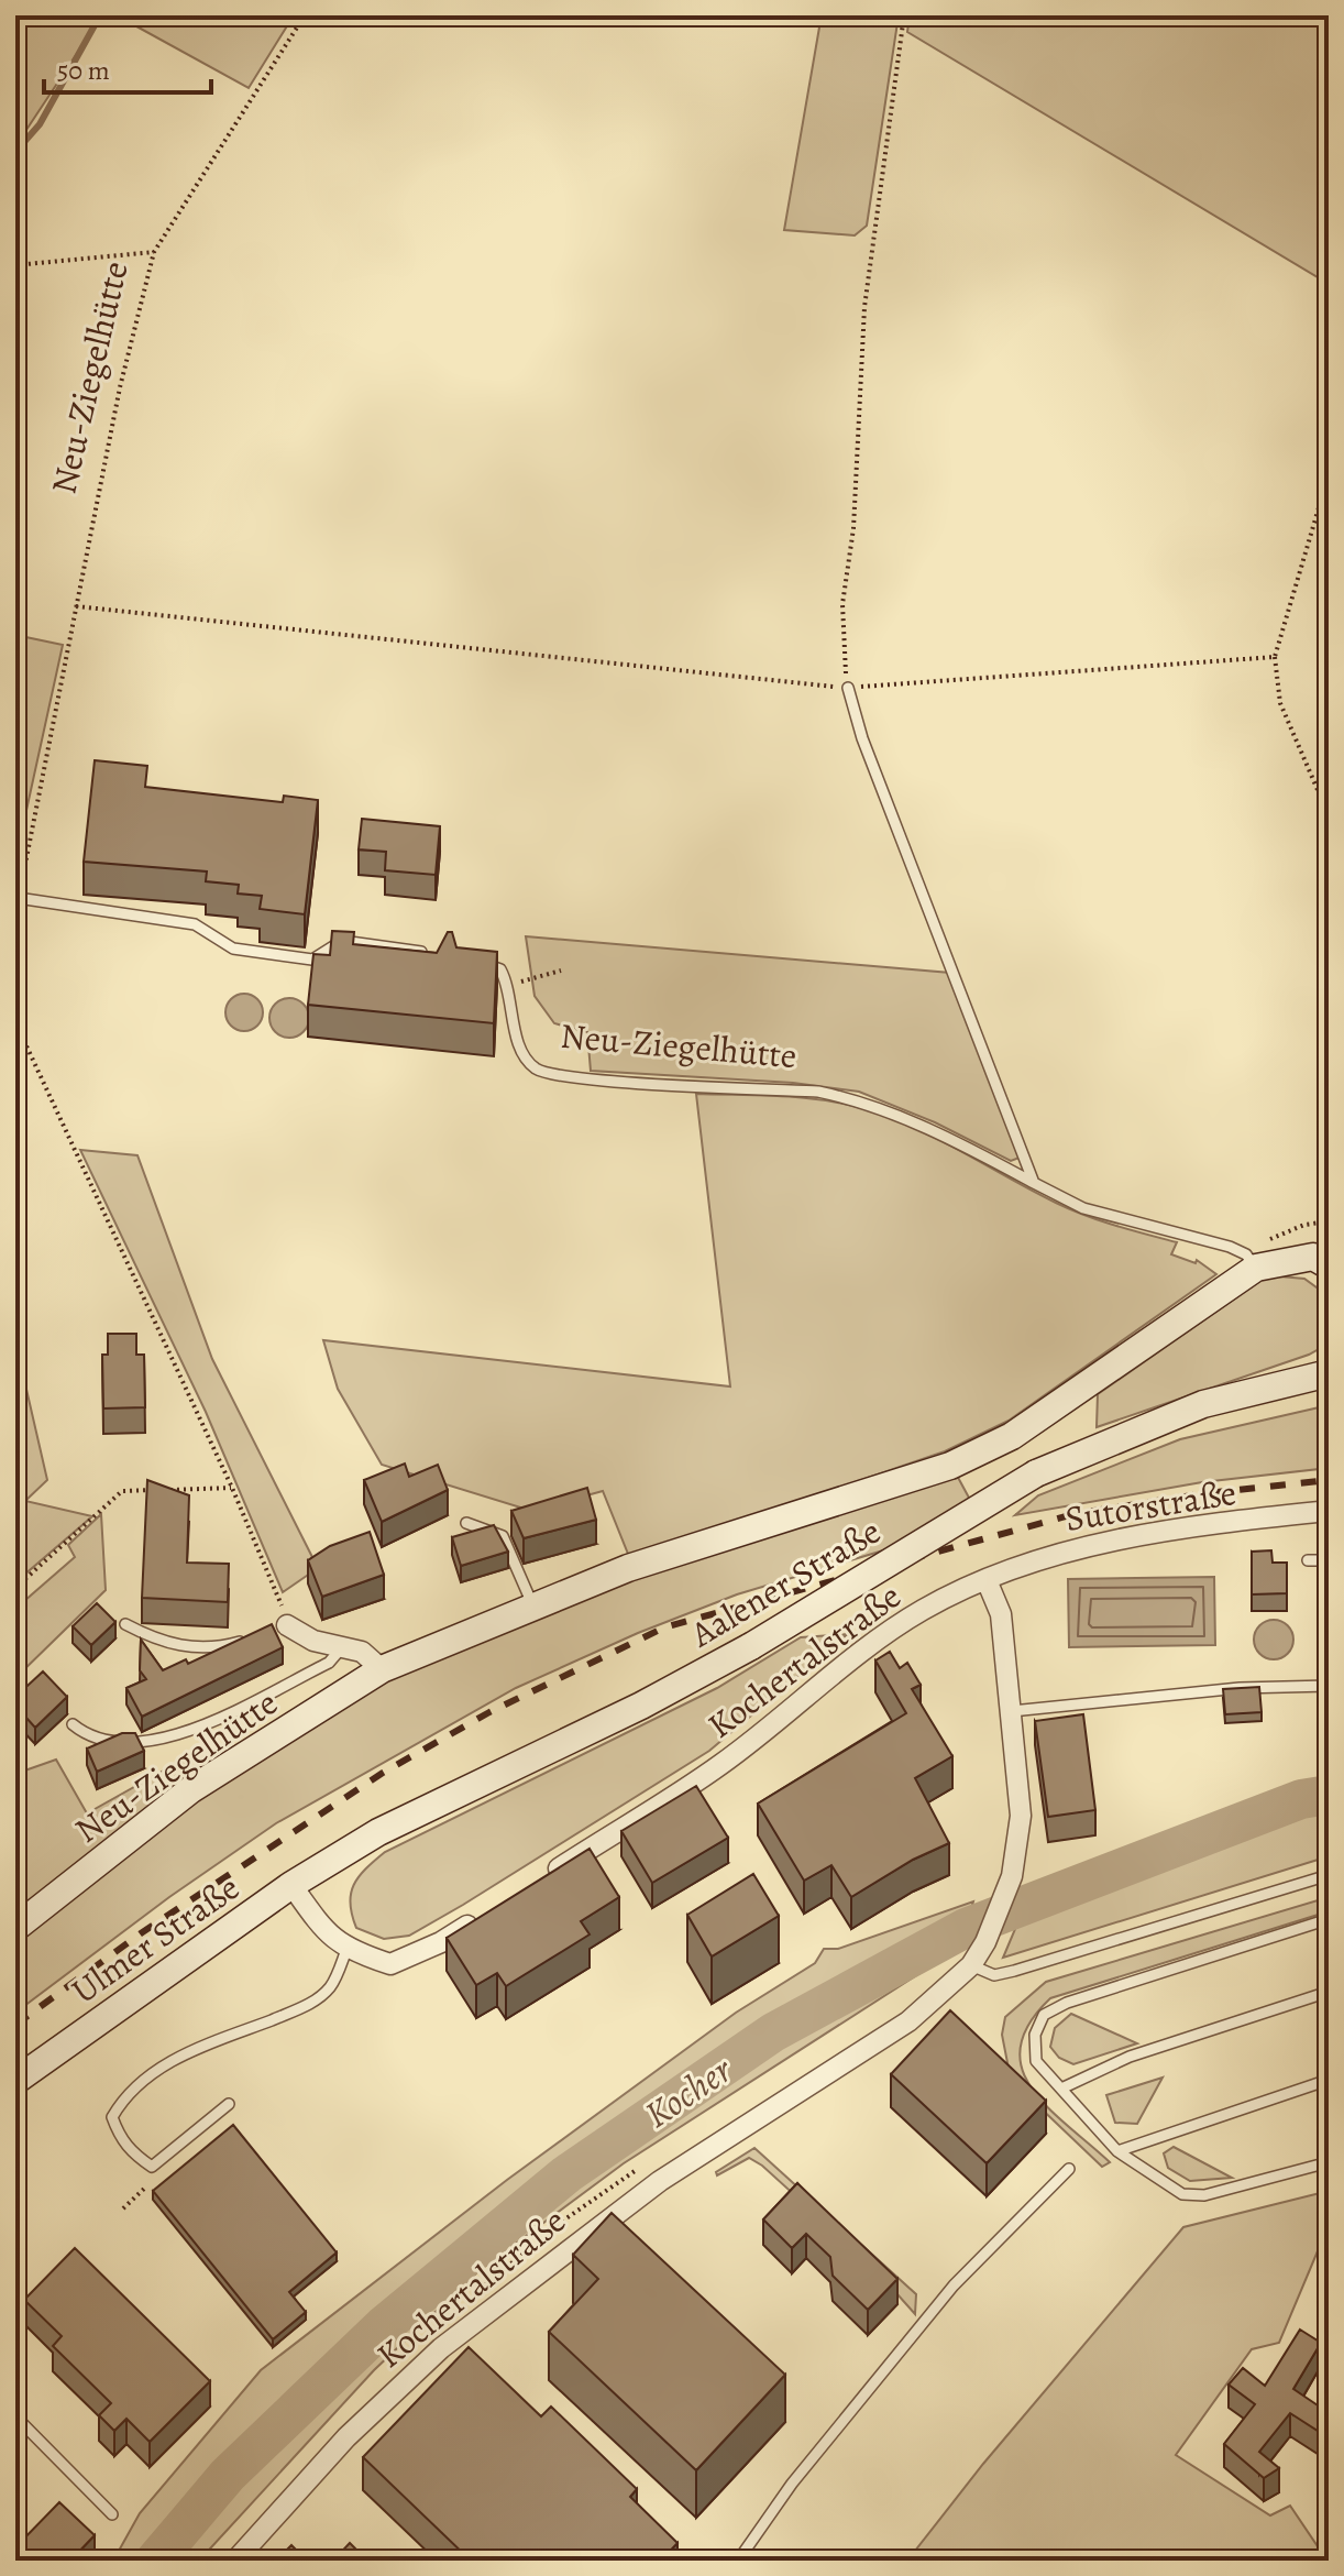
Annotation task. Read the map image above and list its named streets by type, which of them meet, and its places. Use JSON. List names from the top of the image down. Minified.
{"streets":{"street":["Neu-Ziegelhütte","Sutorstraße","Aalener Straße","Kochertalstraße","Ulmer Straße"]},"crossings":[["Sutorstraße","Kochertalstraße"],["Aalener Straße","Ulmer Straße"]],"water":["Kocher"],"scale_bar":"50 m"}
